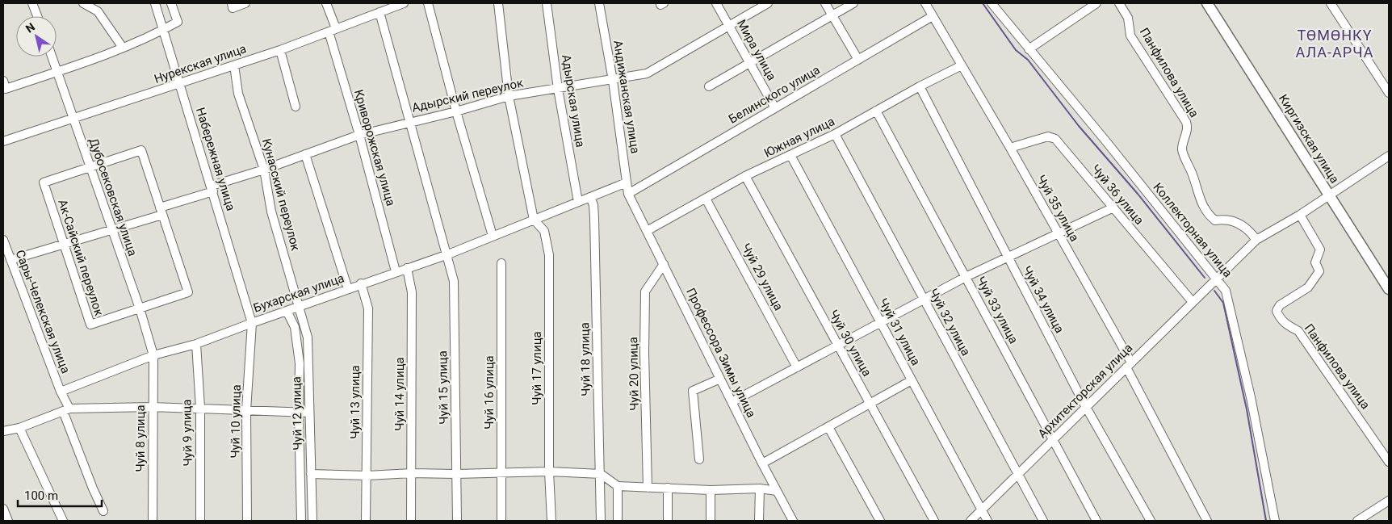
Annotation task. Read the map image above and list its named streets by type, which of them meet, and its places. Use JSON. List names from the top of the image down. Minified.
{"streets":{"main road":["Киргизская улица"],"street":["Мира улица","Нурекская улица","Панфилова улица","Белинского улица","Адырский переулок","Андижанская улица","Адырская улица","Южная улица","Криворожская улица","Набережная улица","Кунасский переулок","Чуй 36 улица","Дубосековская улица","Чуй 35 улица","Коллекторная улица","Ак-Сайский переулок","Чуй 29 улица","Бухарская улица","Чуй 34 улица","Чуй 33 улица","Сары-Челекская улица","Чуй 32 улица","Чуй 31 улица","Чуй 30 улица","Профессора Зимы улица","Чуй 18 улица","Чуй 17 улица","Чуй 20 улица","Чуй 15 улица","Архитекторская улица","Чуй 16 улица","Чуй 14 улица","Чуй 13 улица","Чуй 12 улица","Чуй 10 улица","Чуй 9 улица","Чуй 8 улица"]},"crossings":[["Мира улица","Белинского улица"],["Мира улица","Адырский переулок"],["Нурекская улица","Криворожская улица"],["Нурекская улица","Набережная улица"],["Нурекская улица","Кунасский переулок"],["Нурекская улица","Дубосековская улица"],["Нурекская улица","Чуй 15 улица"],["Панфилова улица","Архитекторская улица"],["Белинского улица","Андижанская улица"],["Белинского улица","Чуй 35 улица"],["Белинского улица","Профессора Зимы улица"],["Адырский переулок","Андижанская улица"],["Адырский переулок","Адырская улица"],["Адырский переулок","Криворожская улица"],["Адырский переулок","Набережная улица"],["Адырский переулок","Кунасский переулок"],["Адырский переулок","Дубосековская улица"],["Адырский переулок","Ак-Сайский переулок"],["Адырский переулок","Сары-Челекская улица"],["Адырский переулок","Чуй 15 улица"],["Андижанская улица","Бухарская улица"],["Андижанская улица","Профессора Зимы улица"],["Адырская улица","Бухарская улица"],["Южная улица","Чуй 35 улица"],["Южная улица","Чуй 29 улица"],["Южная улица","Чуй 34 улица"],["Южная улица","Чуй 33 улица"],["Южная улица","Чуй 32 улица"],["Южная улица","Чуй 31 улица"],["Южная улица","Чуй 30 улица"],["Южная улица","Профессора Зимы улица"],["Киргизская улица","Архитекторская улица"],["Криворожская улица","Бухарская улица"],["Набережная улица","Бухарская улица"],["Набережная улица","Чуй 10 улица"],["Кунасский переулок","Бухарская улица"],["Кунасский переулок","Чуй 12 улица"],["Чуй 36 улица","Чуй 35 улица"],["Чуй 36 улица","Архитекторская улица"],["Дубосековская улица","Ак-Сайский переулок"],["Дубосековская улица","Бухарская улица"],["Дубосековская улица","Чуй 8 улица"],["Чуй 35 улица","Архитекторская улица"],["Коллекторная улица","Архитекторская улица"],["Бухарская улица","Сары-Челекская улица"],["Бухарская улица","Чуй 18 улица"],["Бухарская улица","Чуй 17 улица"],["Бухарская улица","Чуй 15 улица"],["Бухарская улица","Чуй 14 улица"],["Бухарская улица","Чуй 13 улица"],["Бухарская улица","Чуй 12 улица"],["Бухарская улица","Чуй 10 улица"],["Бухарская улица","Чуй 9 улица"],["Бухарская улица","Чуй 8 улица"],["Чуй 34 улица","Архитекторская улица"],["Чуй 33 улица","Архитекторская улица"],["Чуй 32 улица","Архитекторская улица"],["Чуй 31 улица","Архитекторская улица"],["Профессора Зимы улица","Чуй 20 улица"]],"districts":["ТӨМӨНКҮ АЛА-АРЧА"],"scale_bar":"100 m","north":"top left"}
